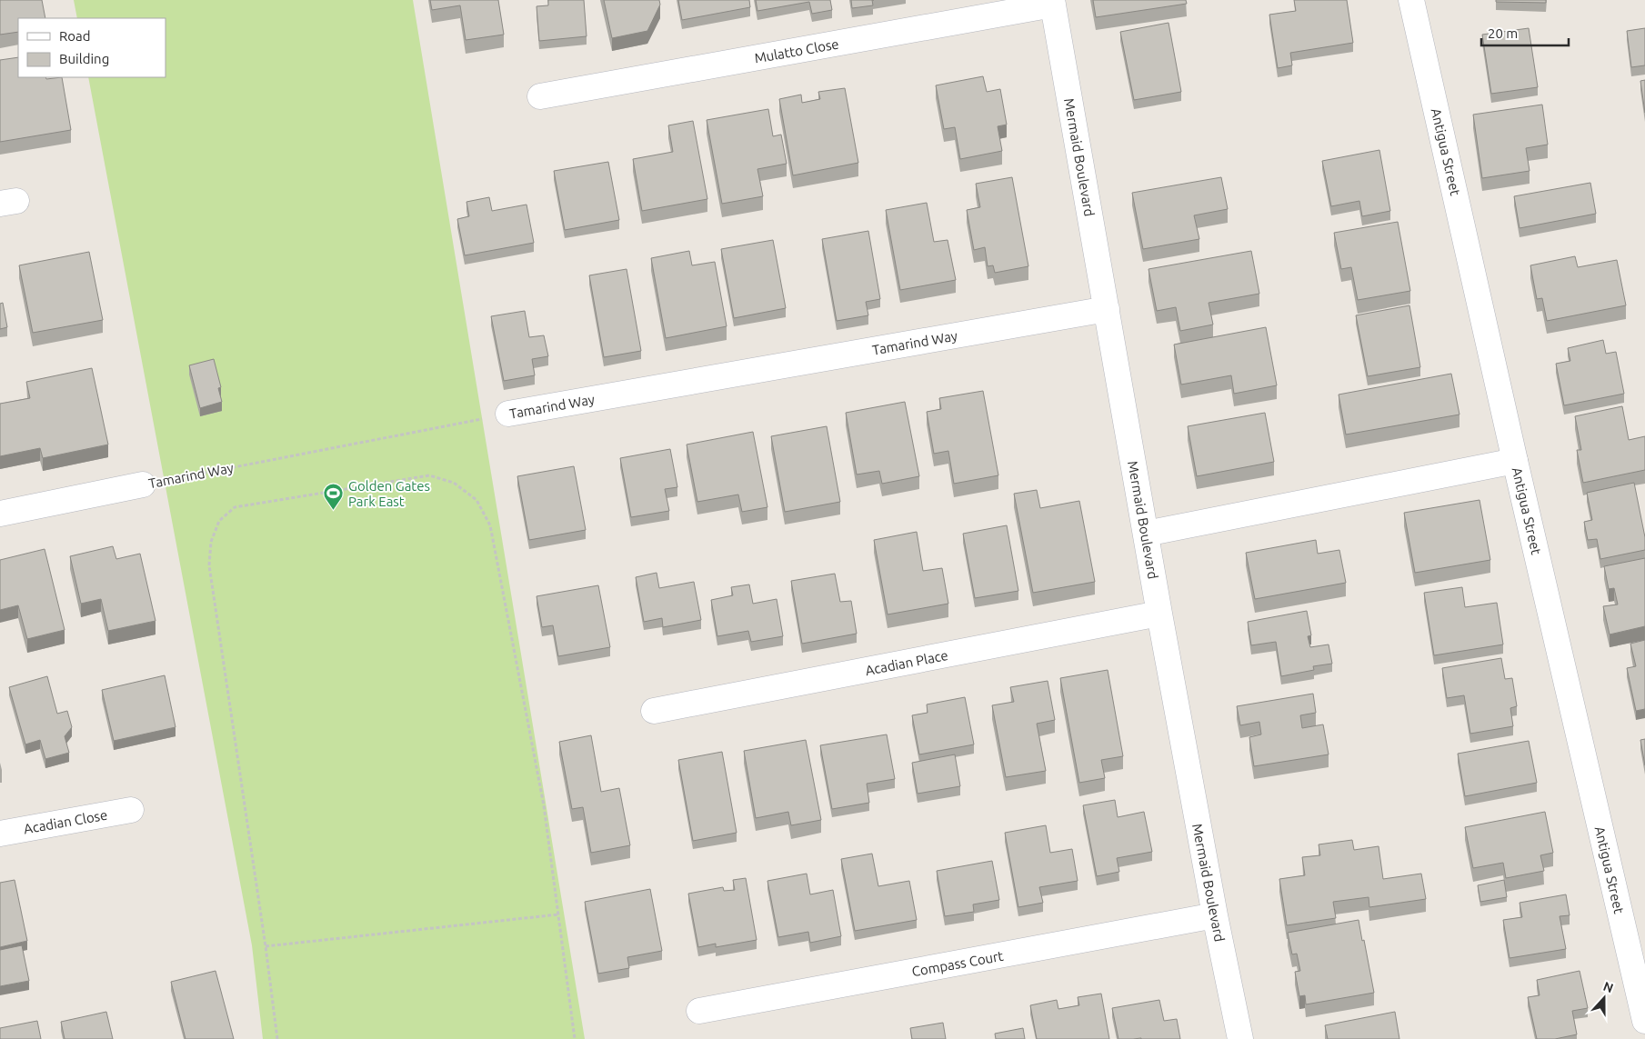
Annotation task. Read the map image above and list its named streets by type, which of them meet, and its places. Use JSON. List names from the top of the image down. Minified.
{"streets":{"street":["Mulatto Close","Antigua Street","Mermaid Boulevard","Tamarind Way","Acadian Place","Acadian Close","Compass Court"]},"crossings":[["Mulatto Close","Mermaid Boulevard"],["Mermaid Boulevard","Tamarind Way"],["Mermaid Boulevard","Acadian Place"],["Mermaid Boulevard","Compass Court"]],"places":{"sports":["Golden Gates Park East"]},"legend":["Road","Building"],"scale_bar":"20 m","north":"top"}
